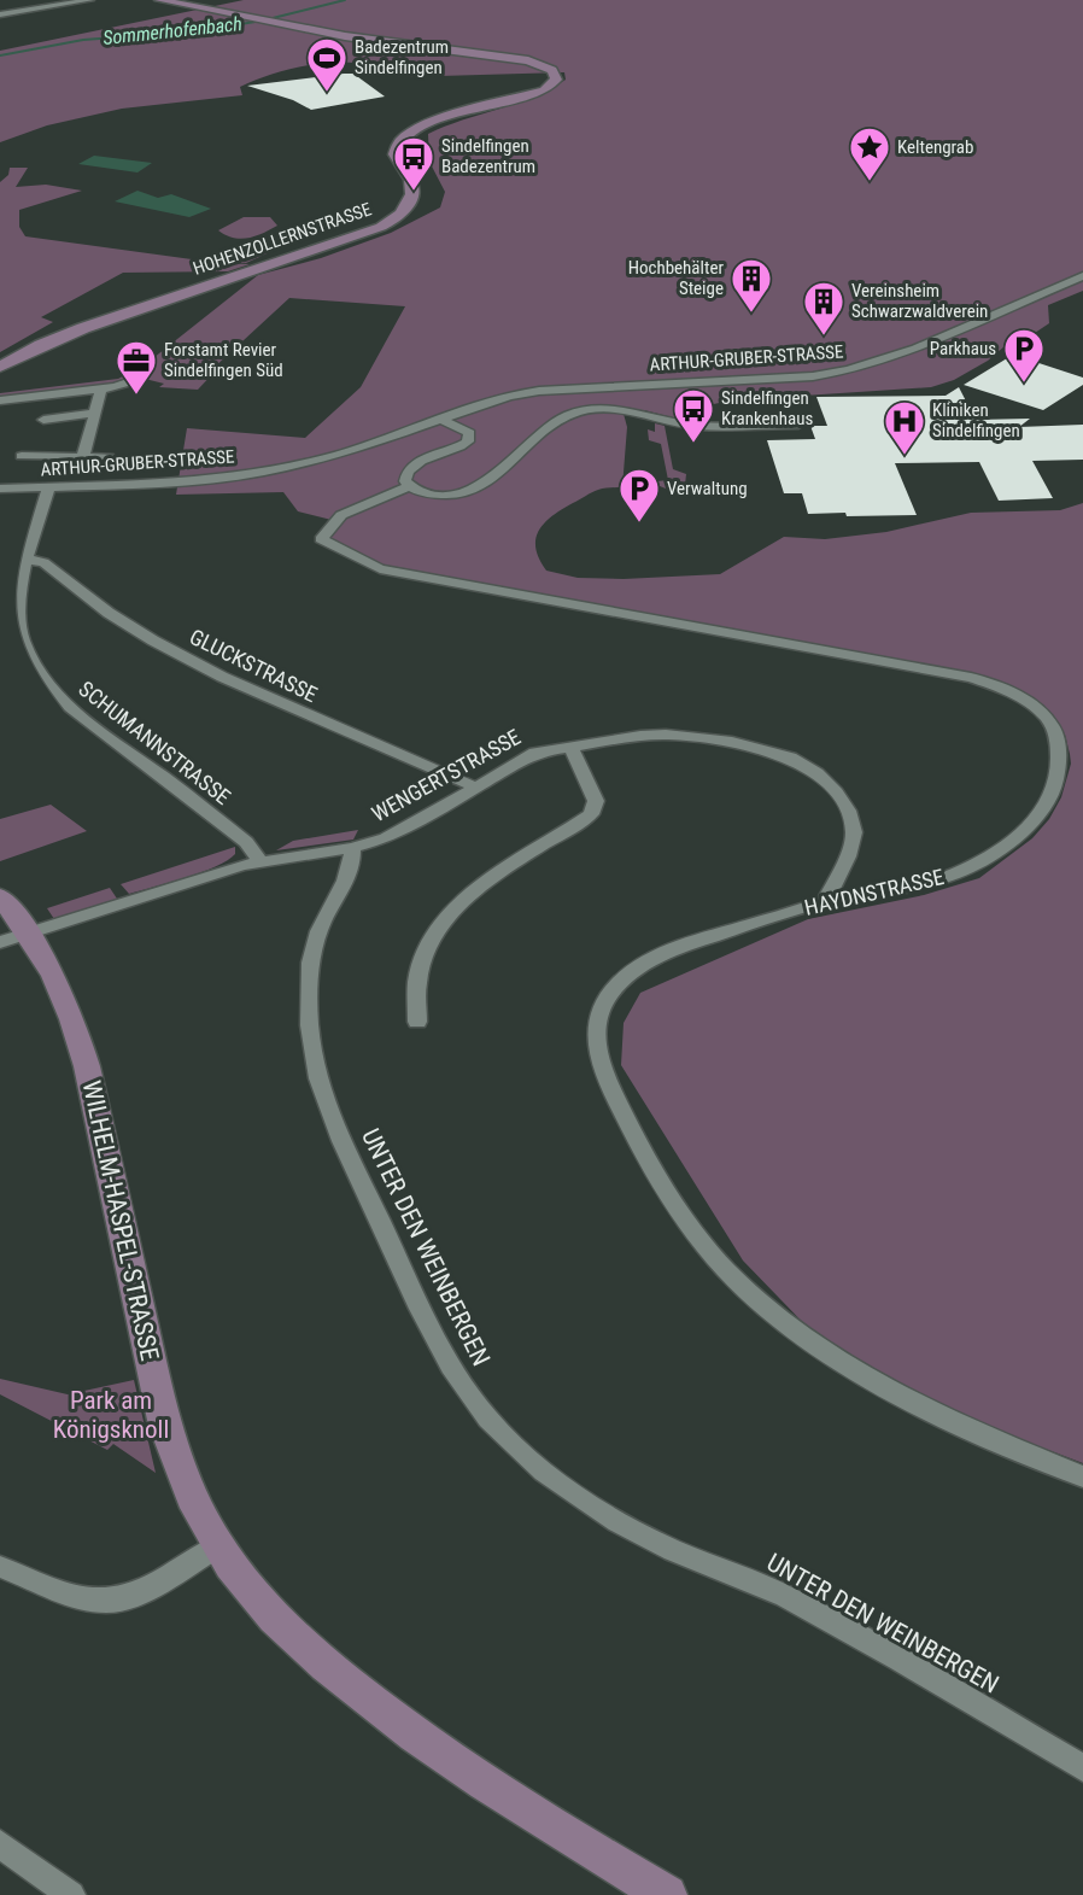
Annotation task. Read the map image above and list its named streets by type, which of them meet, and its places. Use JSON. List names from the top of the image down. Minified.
{"streets":{"street":["HOHENZOLLERNSTRASSE","ARTHUR-GRUBER-STRASSE","GLUCKSTRASSE","SCHUMANNSTRASSE","WENGERTSTRASSE","HAYDNSTRASSE","WILHELM-HASPEL-STRASSE","UNTER DEN WEINBERGEN"]},"crossings":[["ARTHUR-GRUBER-STRASSE","SCHUMANNSTRASSE"],["GLUCKSTRASSE","SCHUMANNSTRASSE"],["GLUCKSTRASSE","WENGERTSTRASSE"],["SCHUMANNSTRASSE","WENGERTSTRASSE"],["WENGERTSTRASSE","HAYDNSTRASSE"],["WENGERTSTRASSE","WILHELM-HASPEL-STRASSE"],["WENGERTSTRASSE","UNTER DEN WEINBERGEN"]],"water":["Sommerhofenbach"],"parks":["Park am Königsknoll"],"places":{"sports":["Badezentrum Sindelfingen"],"place":["Keltengrab"],"bus stop":["Sindelfingen Badezentrum","Sindelfingen Krankenhaus"],"building":["Hochbehälter Steige","Vereinsheim Schwarzwaldverein"],"parking":["Parkhaus","Verwaltung"],"office":["Forstamt Revier Sindelfingen Süd"],"hospital":["Kliniken Sindelfingen"]}}
